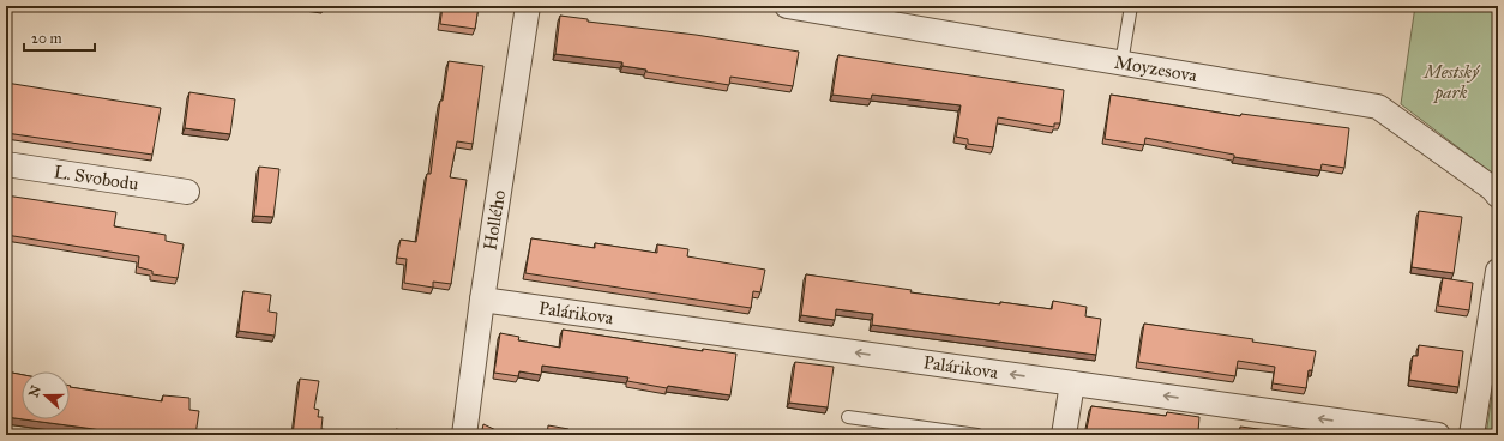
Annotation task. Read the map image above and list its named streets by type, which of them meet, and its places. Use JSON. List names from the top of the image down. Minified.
{"streets":{"street":["Moyzesova","L. Svobodu","Hollého","Palárikova"]},"crossings":[["Hollého","Palárikova"]],"one_way":["Palárikova"],"parks":["Mestský park"],"scale_bar":"20 m","north":"left"}
